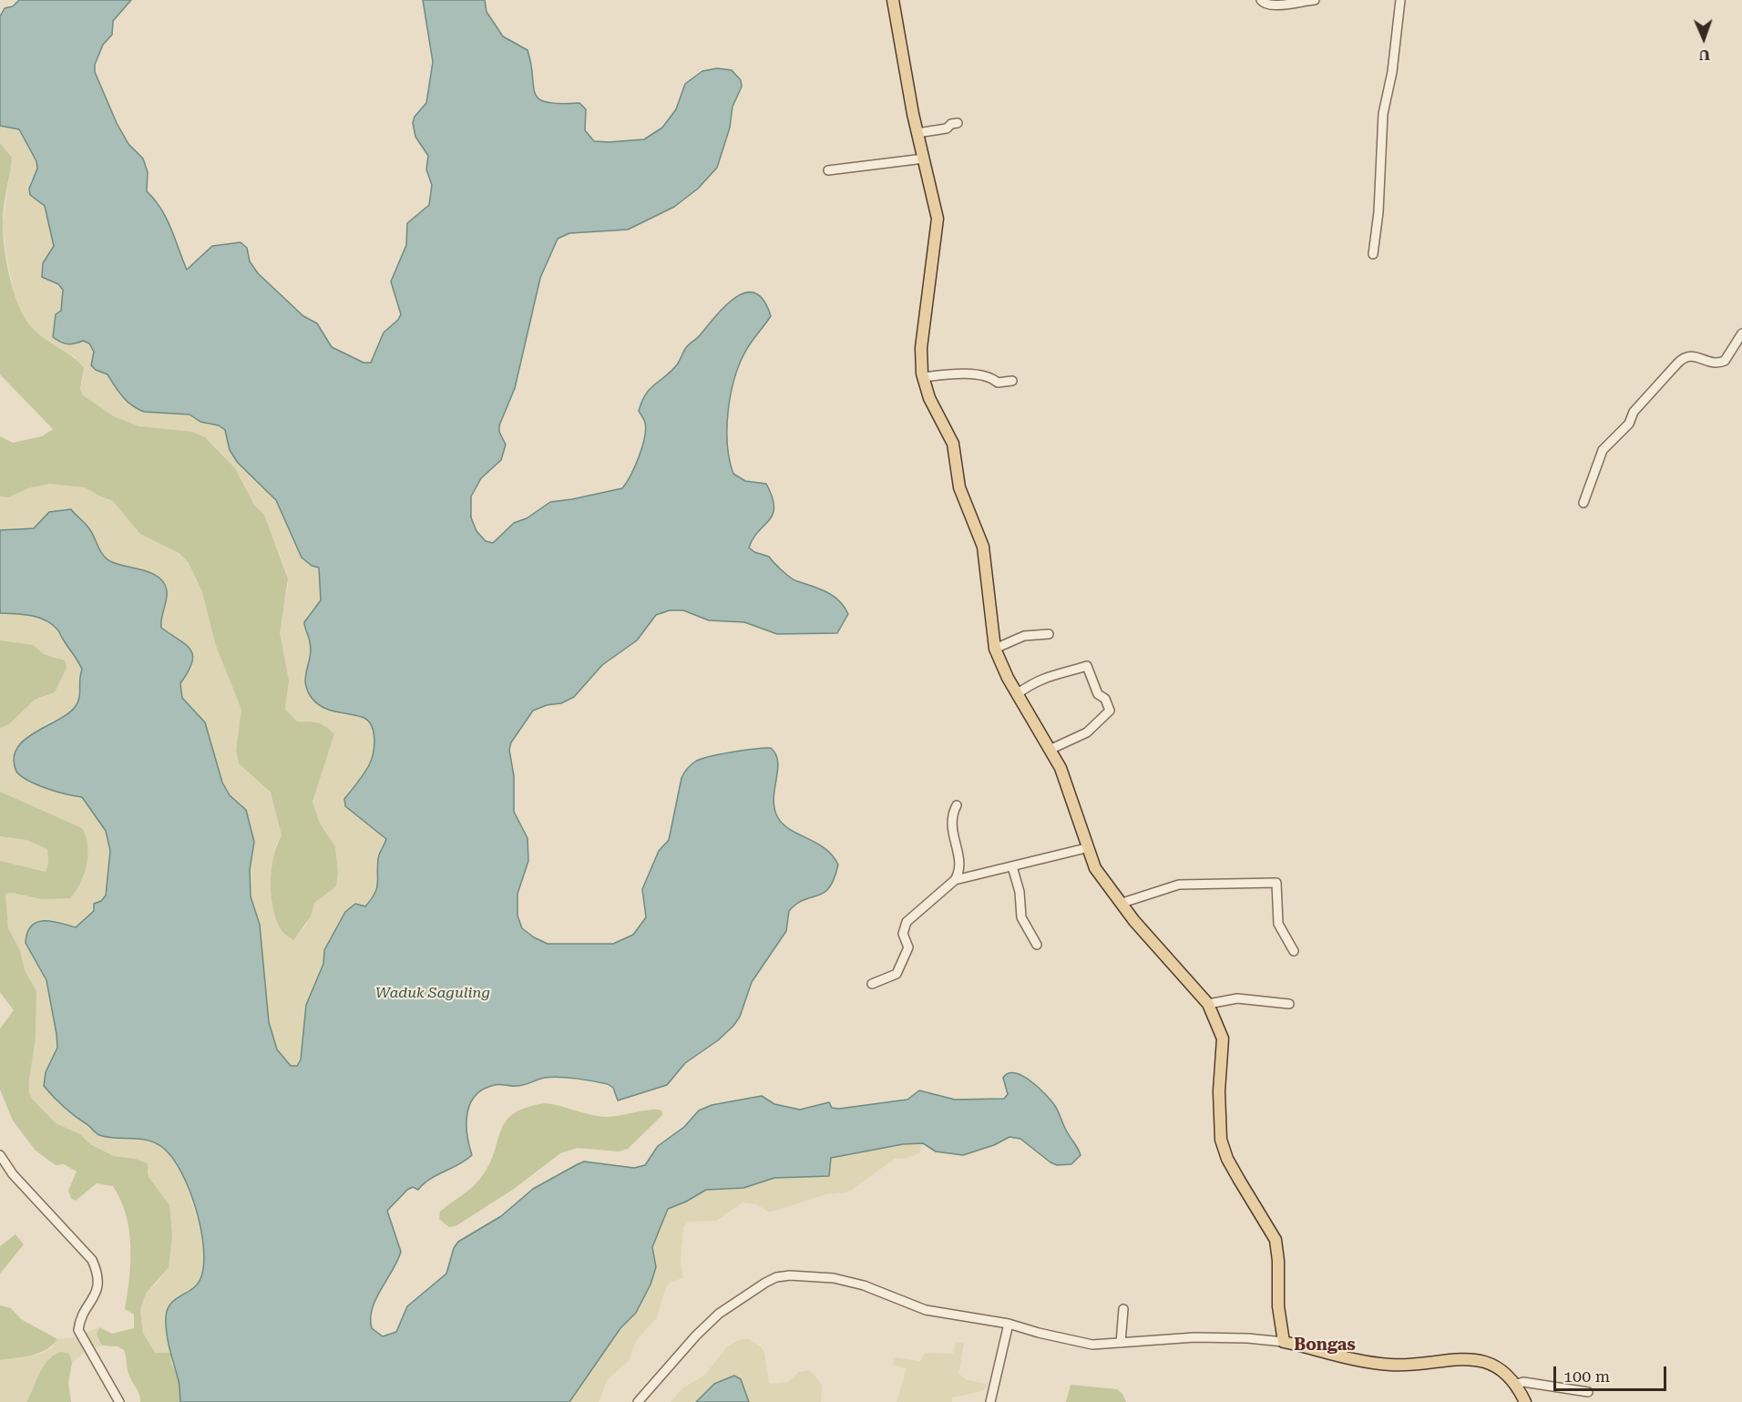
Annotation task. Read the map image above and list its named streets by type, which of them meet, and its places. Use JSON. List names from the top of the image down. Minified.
{"districts":["Bongas"],"water":["Waduk Saguling"],"scale_bar":"100 m","north":"bottom"}
